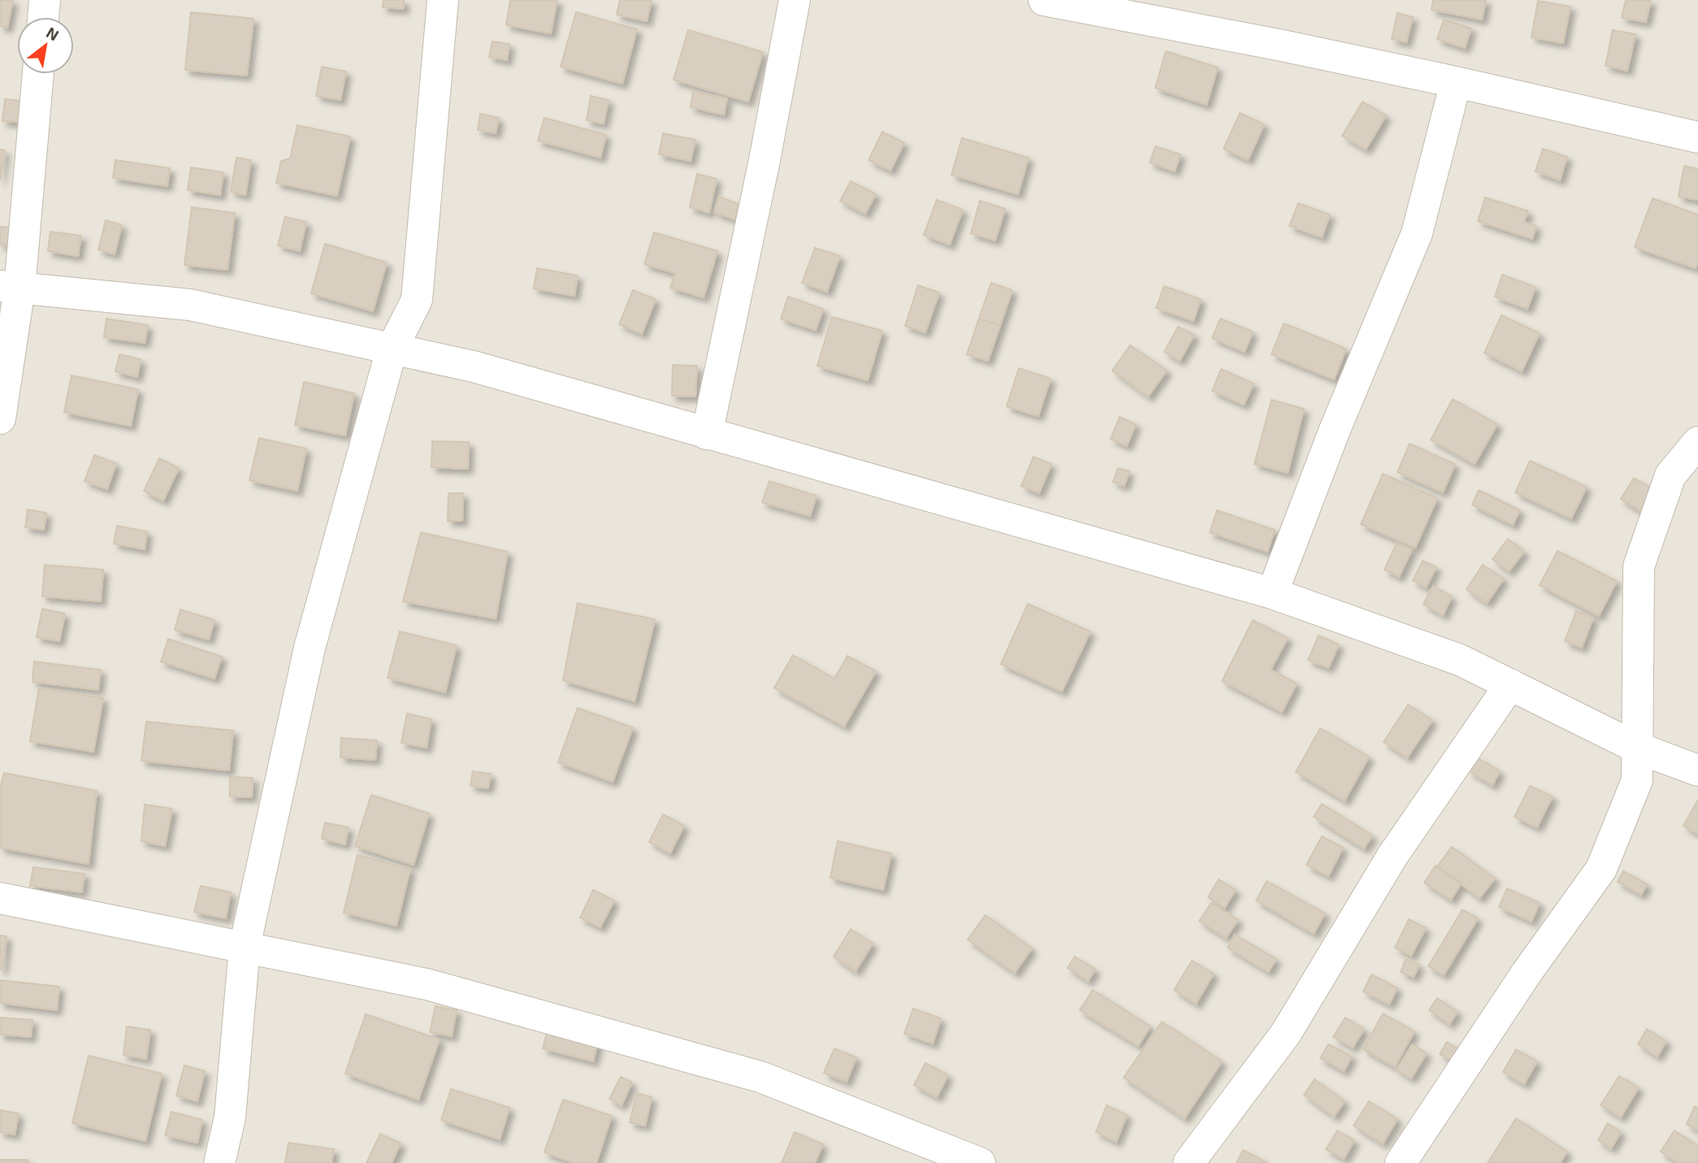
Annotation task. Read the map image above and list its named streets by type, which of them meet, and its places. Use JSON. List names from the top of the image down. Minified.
{"north":"top right"}
